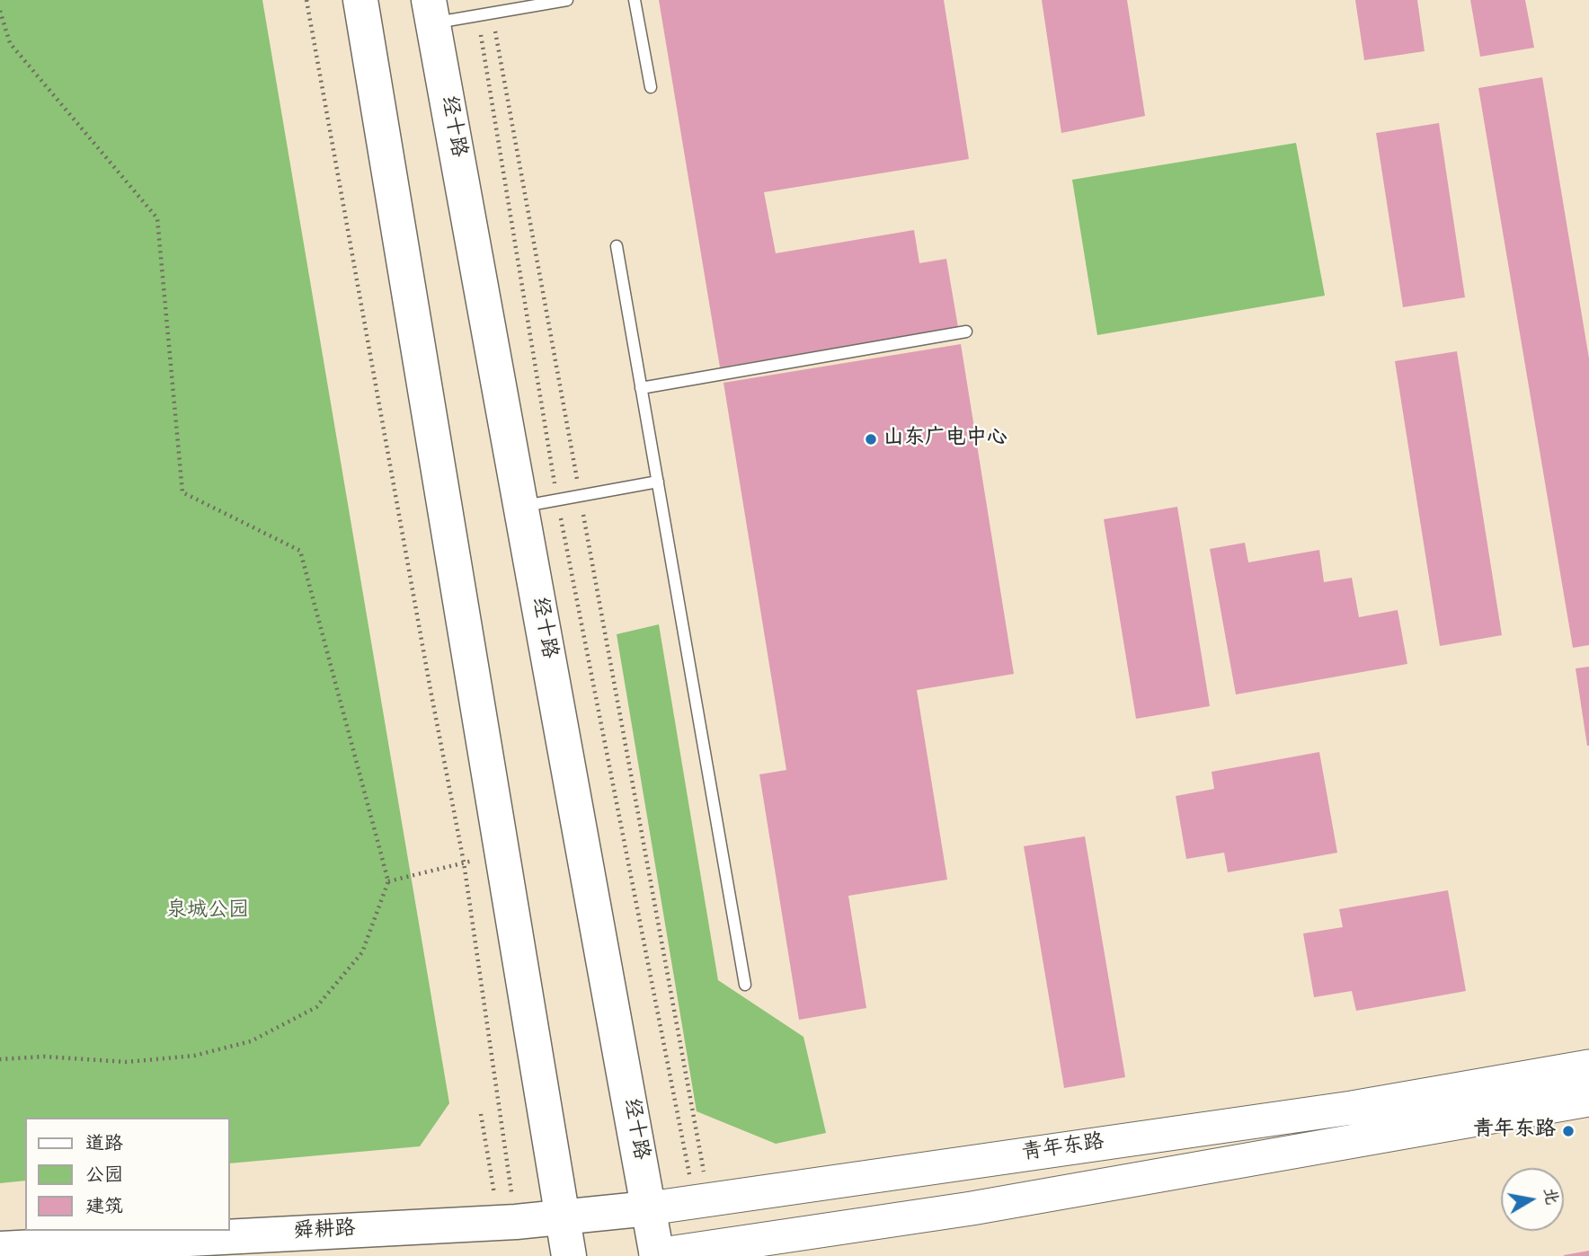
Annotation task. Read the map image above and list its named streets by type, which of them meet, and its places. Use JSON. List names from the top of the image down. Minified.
{"streets":{"main road":["经十路","青年东路","舜耕路"]},"crossings":[["经十路","青年东路"],["经十路","舜耕路"],["青年东路","舜耕路"]],"parks":["泉城公园"],"places":["山东广电中心","青年东路"],"legend":["道路","公园","建筑"],"north":"right"}
